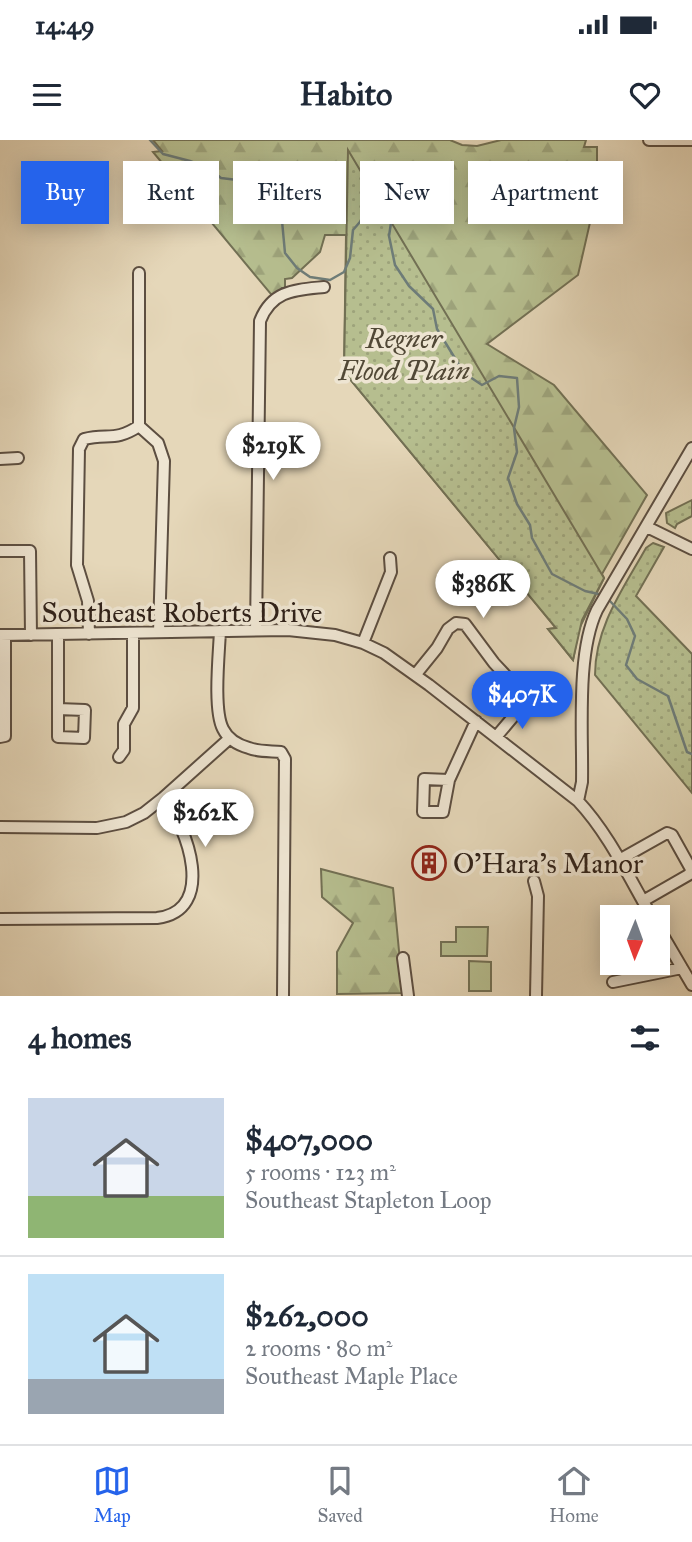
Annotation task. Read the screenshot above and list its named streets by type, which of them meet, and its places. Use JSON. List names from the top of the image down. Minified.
{"streets":{"street":["Southeast Roberts Drive"]},"parks":["Regner Flood Plain"],"places":{"building":["O'Hara's Manor"]},"north":"bottom","page":{"status":"14:49","header":"Habito","chip":["Buy","Rent","Filters","New","Apartment"],"price":["$219K","$386K","$407K","$262K"],"heading":"4 homes","list":[{"name":"$407,000","note":"5 rooms · 123 m² · Southeast Stapleton Loop"},{"name":"$262,000","note":"2 rooms · 80 m² · Southeast Maple Place"}],"tabs":["Map","Saved","Home"]}}
